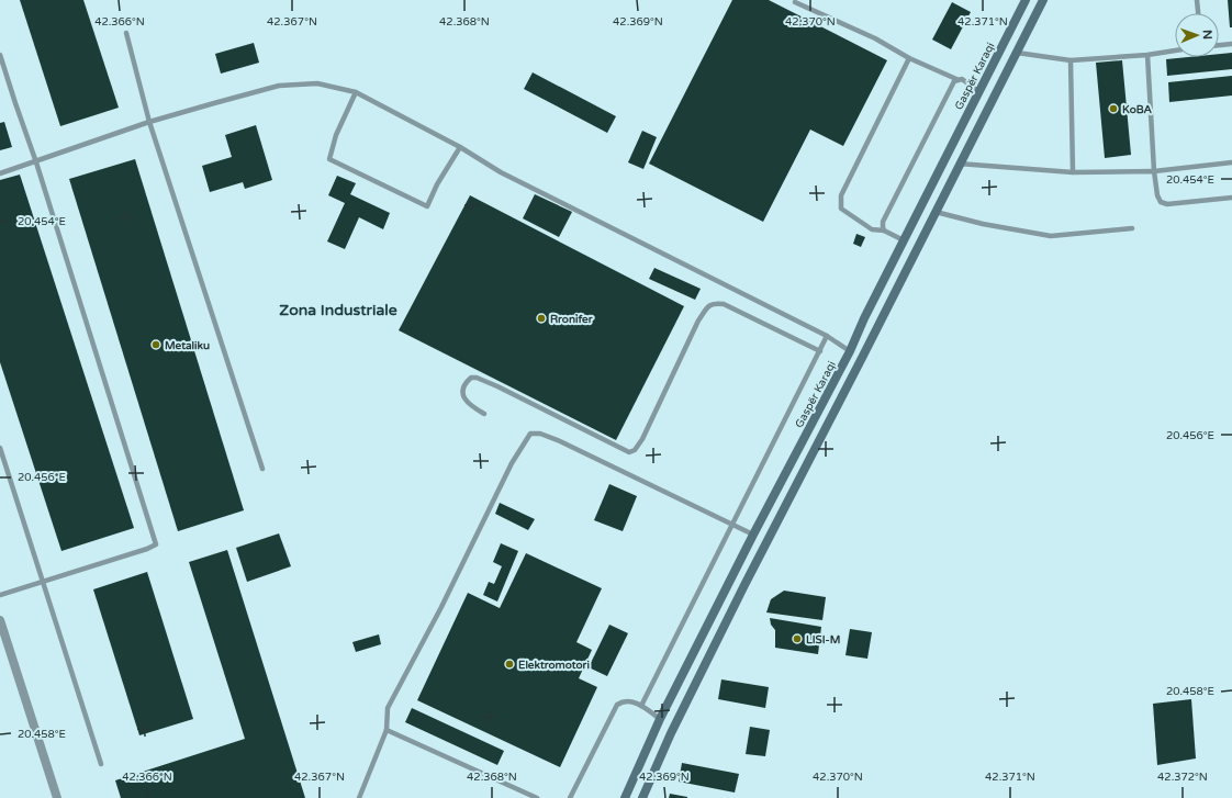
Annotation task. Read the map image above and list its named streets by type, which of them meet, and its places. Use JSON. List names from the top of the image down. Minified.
{"streets":{"main road":["Gaspër Karaqi"]},"districts":["Zona Industriale"],"places":["KoBA","Rronifer","Metaliku","LISI-M","Elektromotori"],"north":"right","coordinates":["42.366°N","42.367°N","42.368°N","42.369°N","42.370°N","42.371°N","20.454°E","20.456°E","20.458°E","42.372°N"]}
